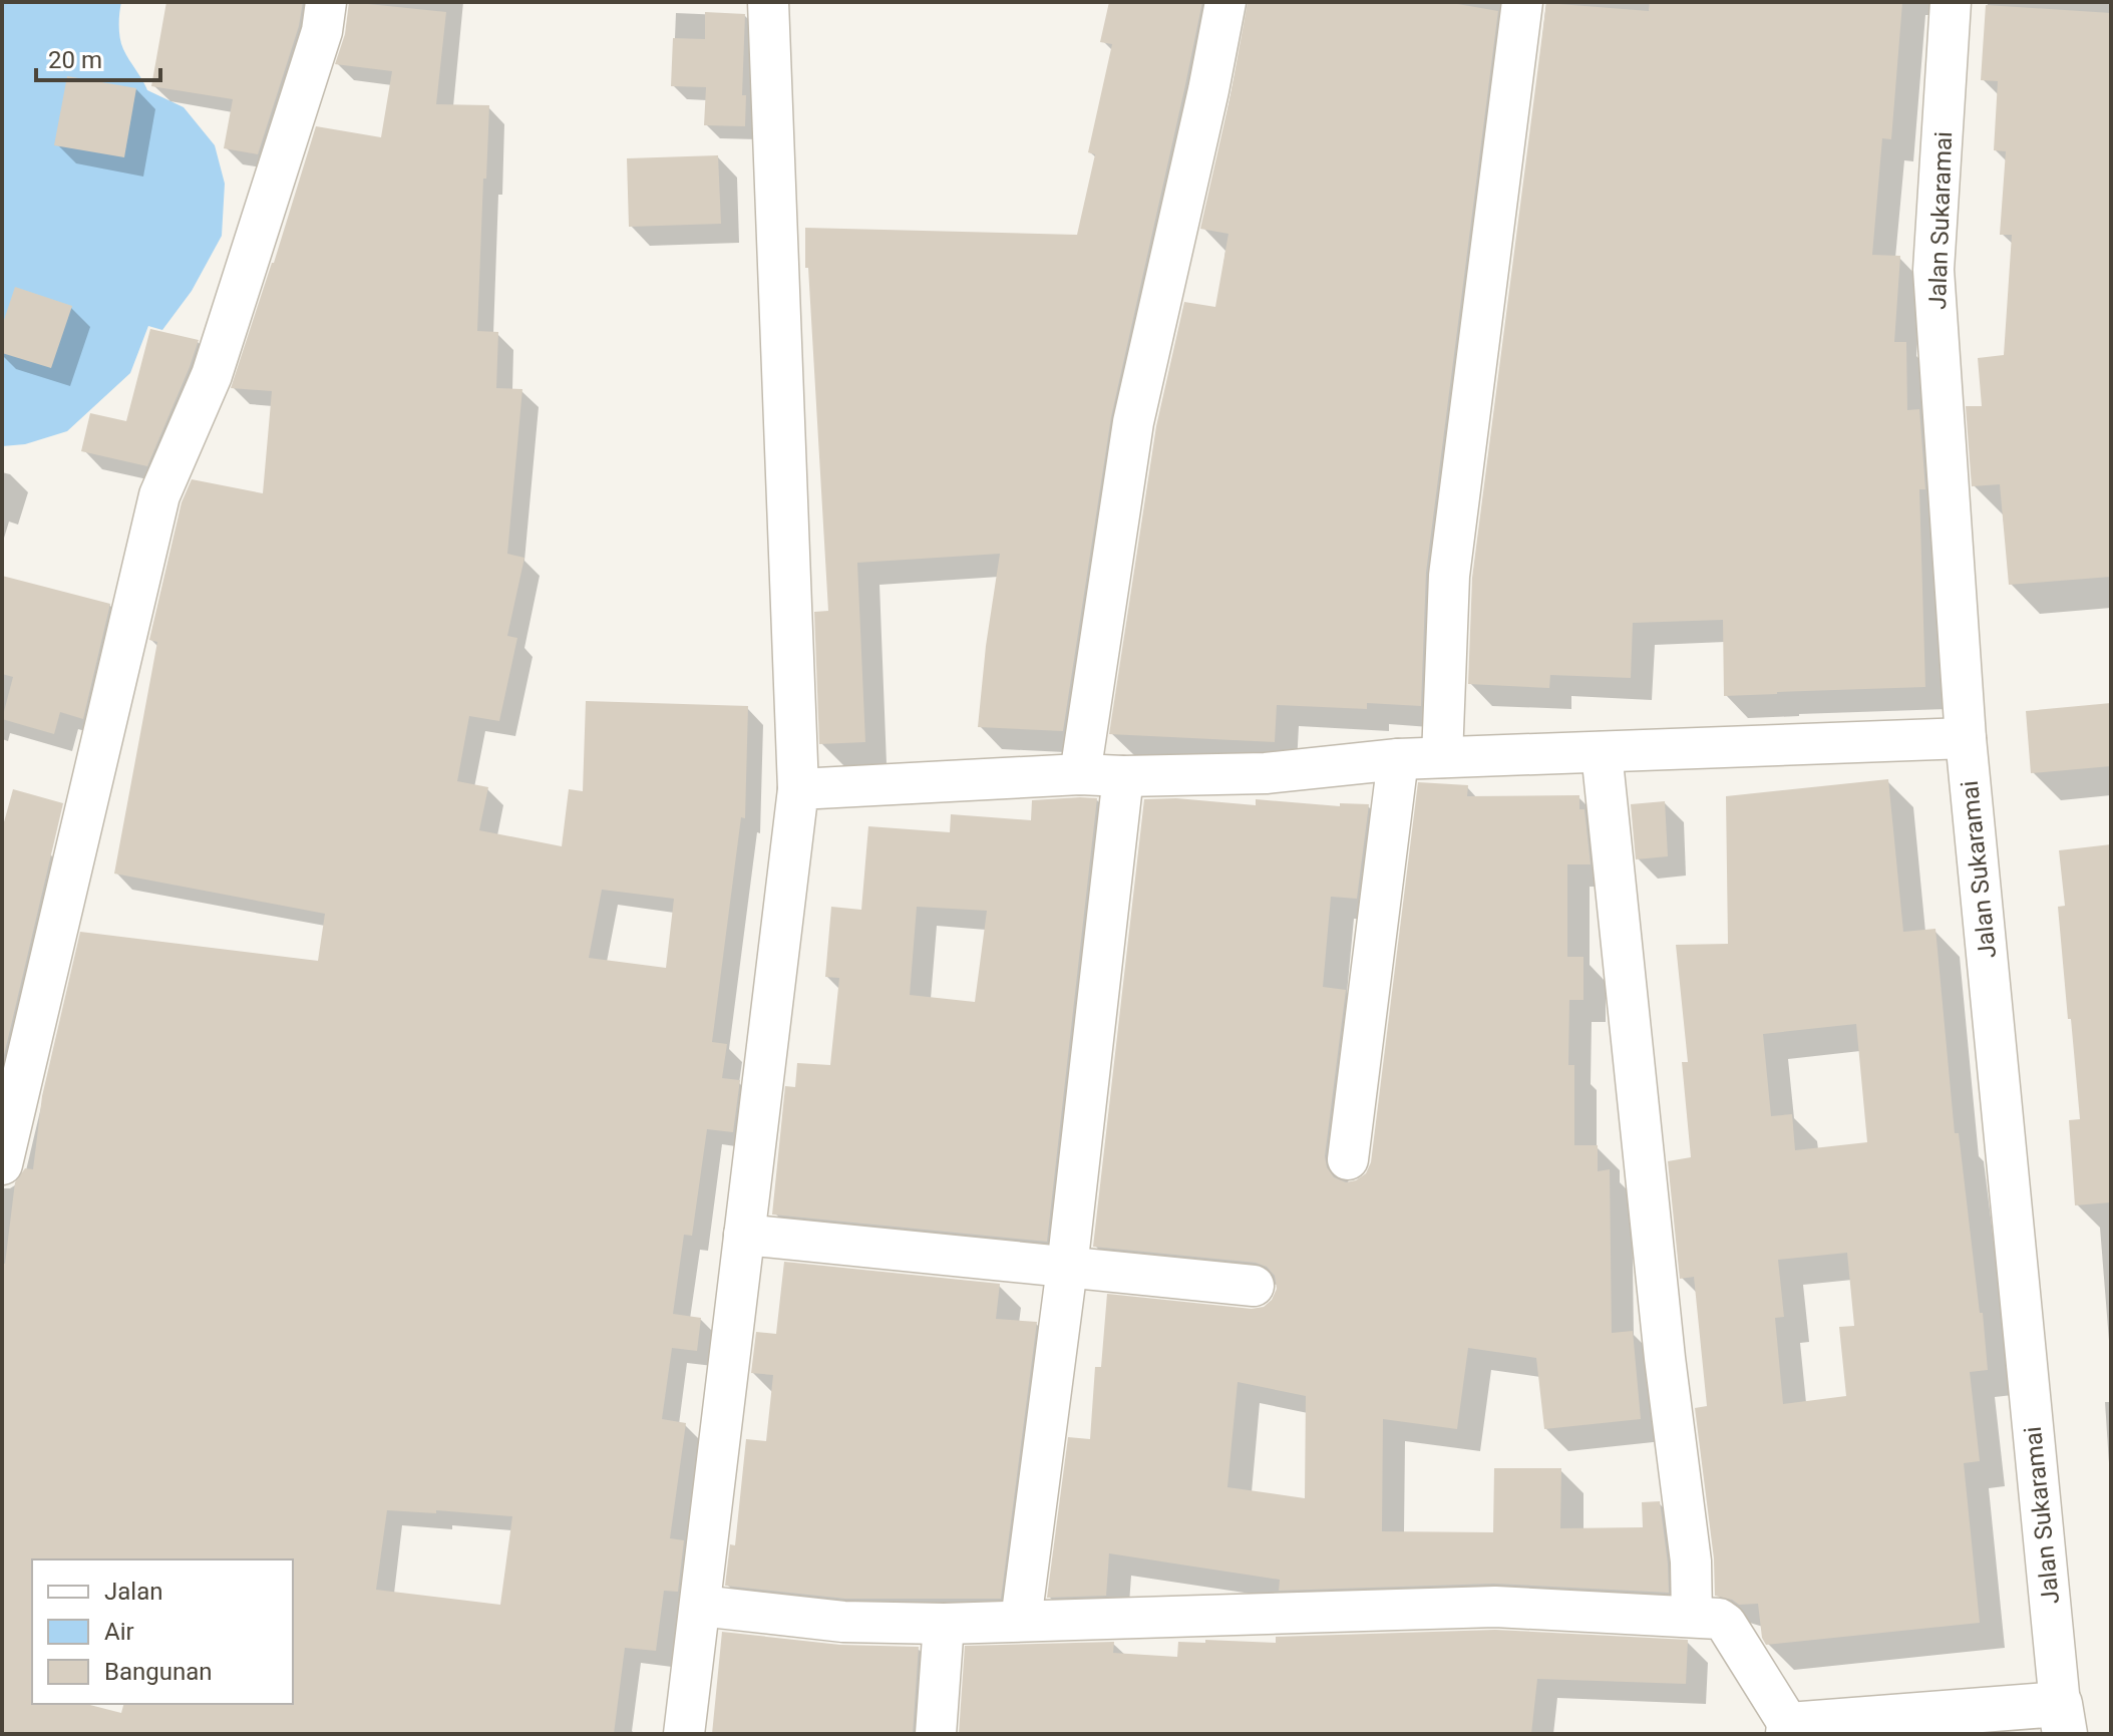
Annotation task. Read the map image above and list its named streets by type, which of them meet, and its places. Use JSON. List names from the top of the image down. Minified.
{"streets":{"street":["Jalan Sukaramai"]},"legend":["Jalan","Air","Bangunan"],"scale_bar":"20 m"}
